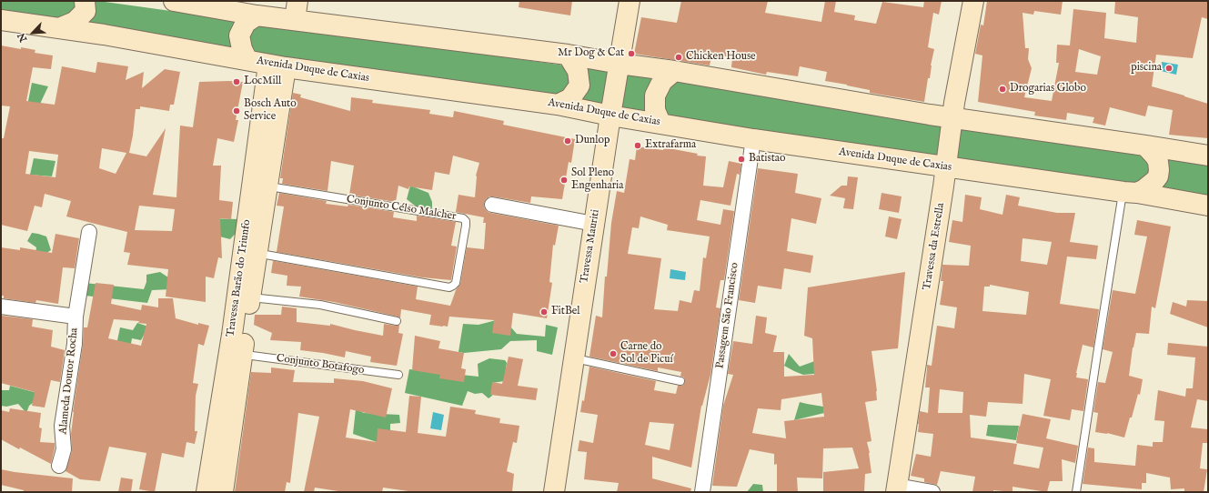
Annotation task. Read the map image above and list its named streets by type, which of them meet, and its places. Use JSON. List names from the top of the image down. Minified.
{"streets":{"main road":["Avenida Duque de Caxias","Travessa Mauriti","Travessa da Estrella","Travessa Barão do Triunfo"],"street":["Passagem São Francisco","Alameda Doutor Rocha"],"lane":["Conjunto Célso Malcher","Conjunto Botafogo"]},"crossings":[["Avenida Duque de Caxias","Travessa Mauriti"],["Avenida Duque de Caxias","Travessa da Estrella"],["Avenida Duque de Caxias","Travessa Barão do Triunfo"],["Avenida Duque de Caxias","Passagem São Francisco"],["Conjunto Célso Malcher","Travessa Barão do Triunfo"],["Travessa Barão do Triunfo","Conjunto Botafogo"]],"places":["Mr Dog & Cat","Chicken House","piscina","LocMill","Drogarias Globo","Bosch Auto Service","Dunlop","Extrafarma","Batistao","Sol Pleno Engenharia","FitBel","Carne do Sol de Picuí"],"north":"bottom left"}
